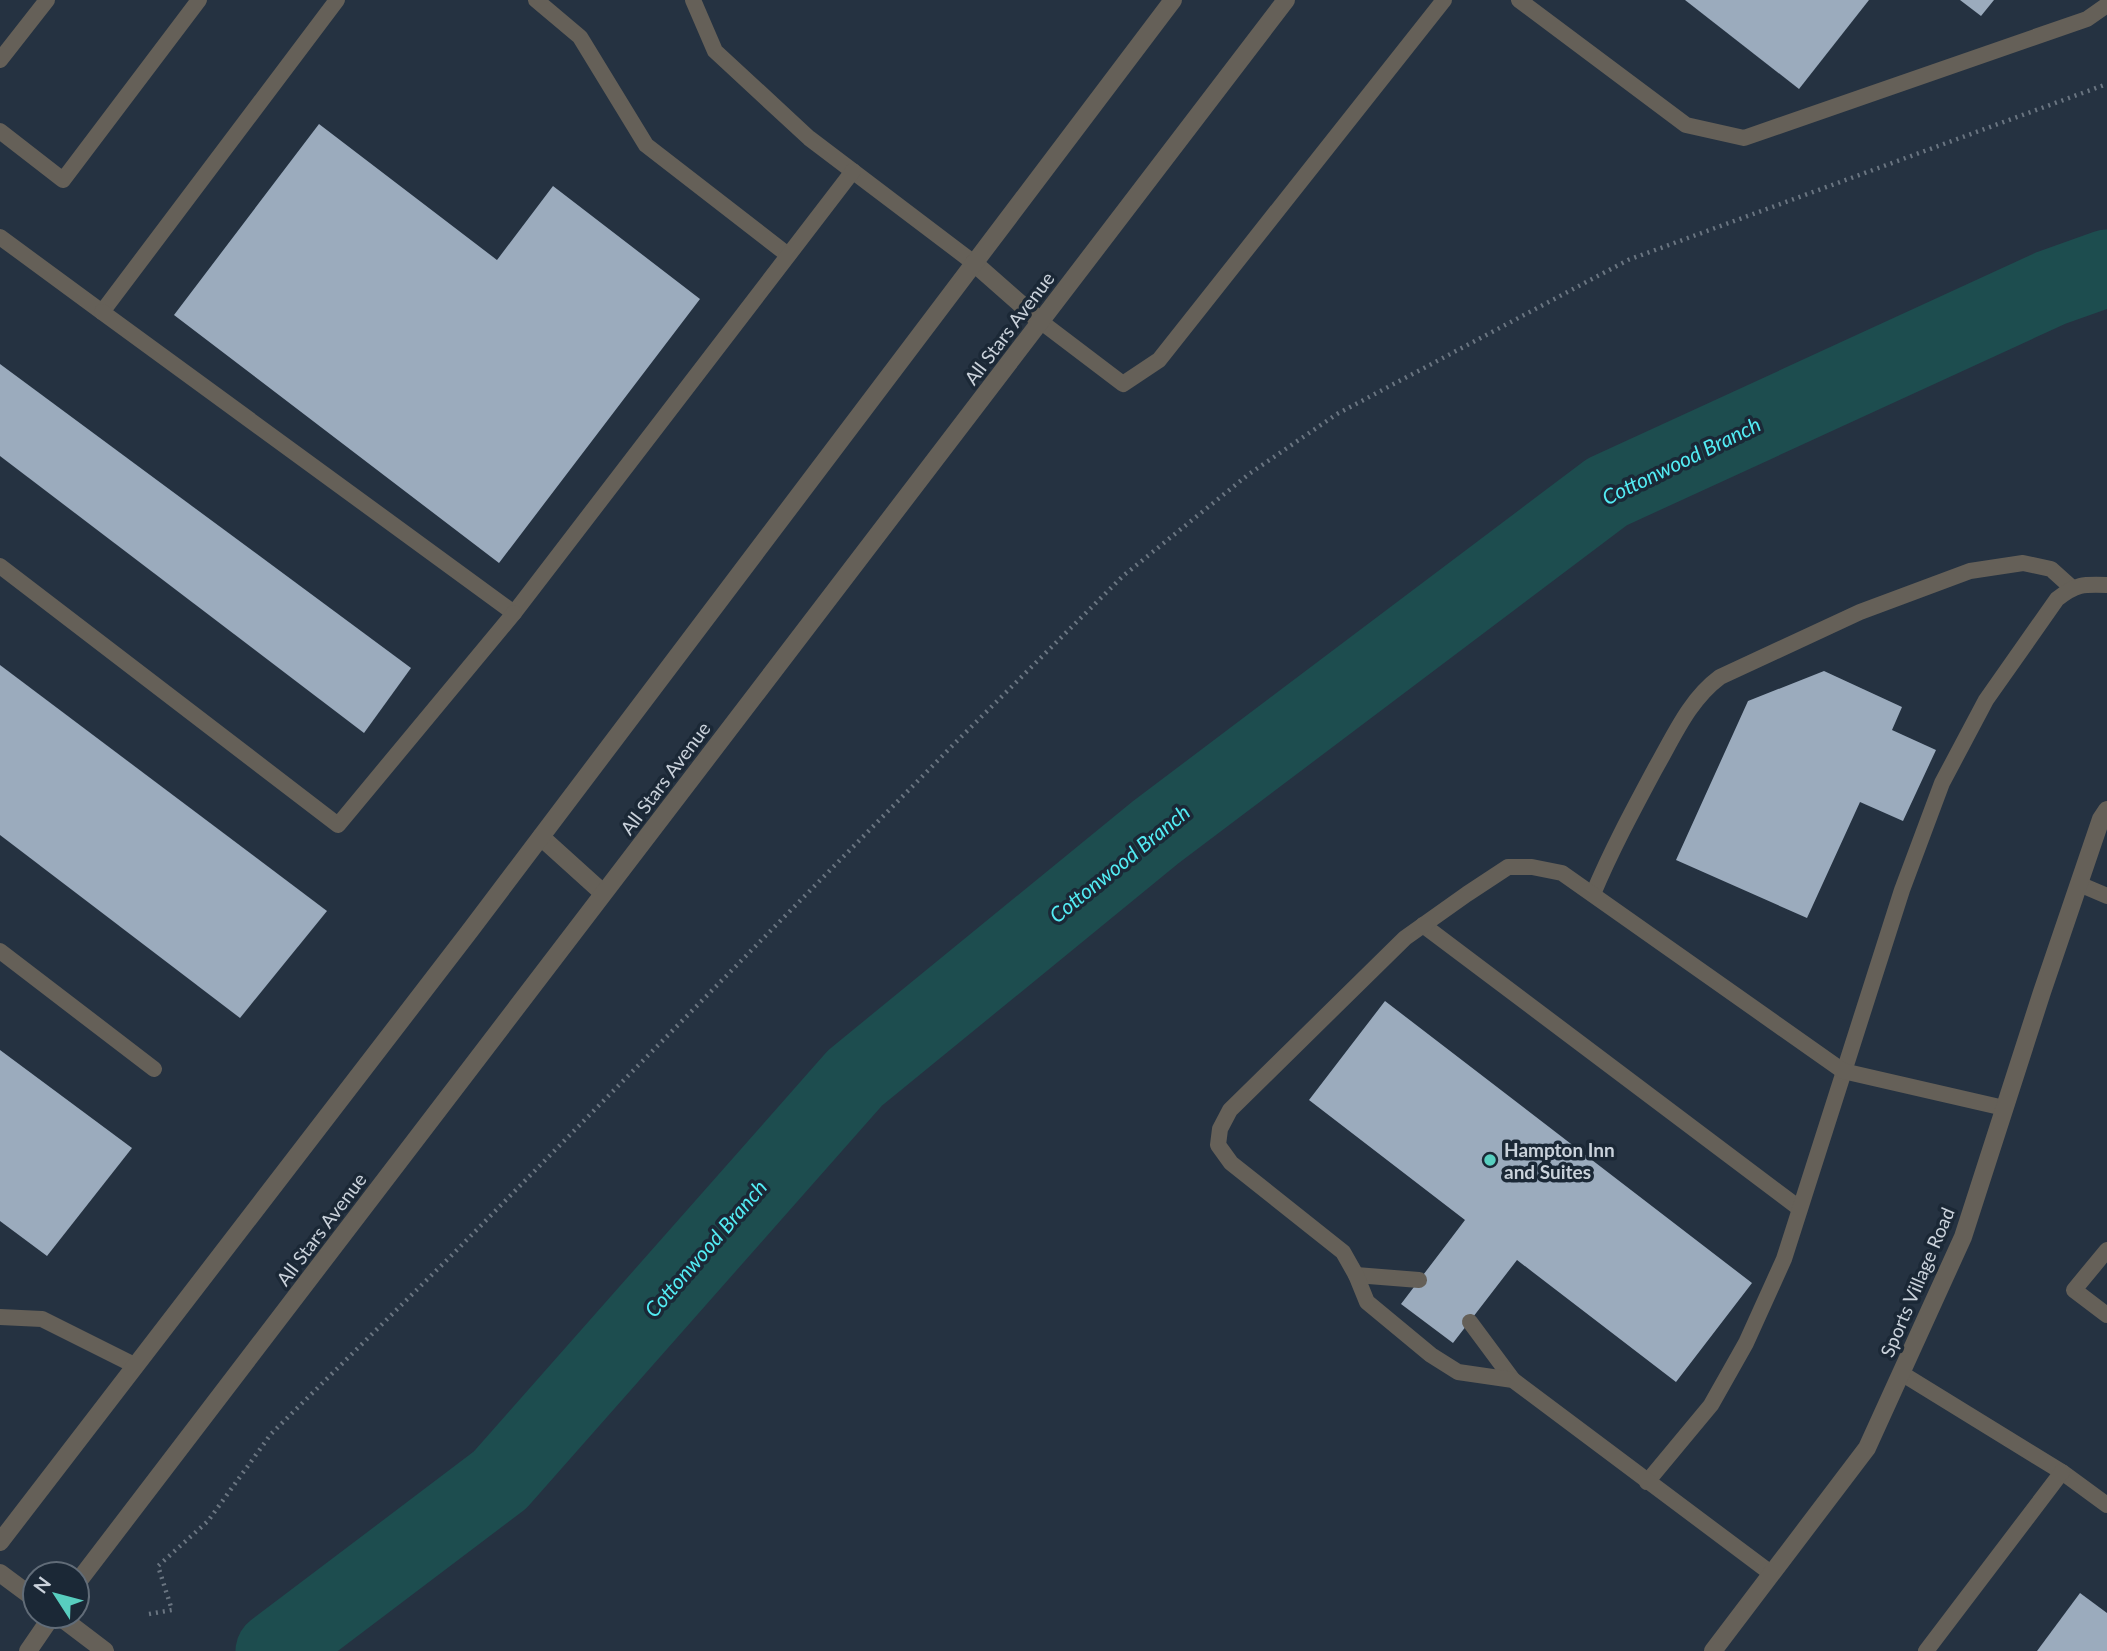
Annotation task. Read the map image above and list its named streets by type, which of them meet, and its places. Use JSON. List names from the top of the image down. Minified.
{"streets":{"street":["All Stars Avenue","Sports Village Road"]},"water":["Cottonwood Branch"],"places":["Hampton Inn and Suites"],"north":"top left"}
